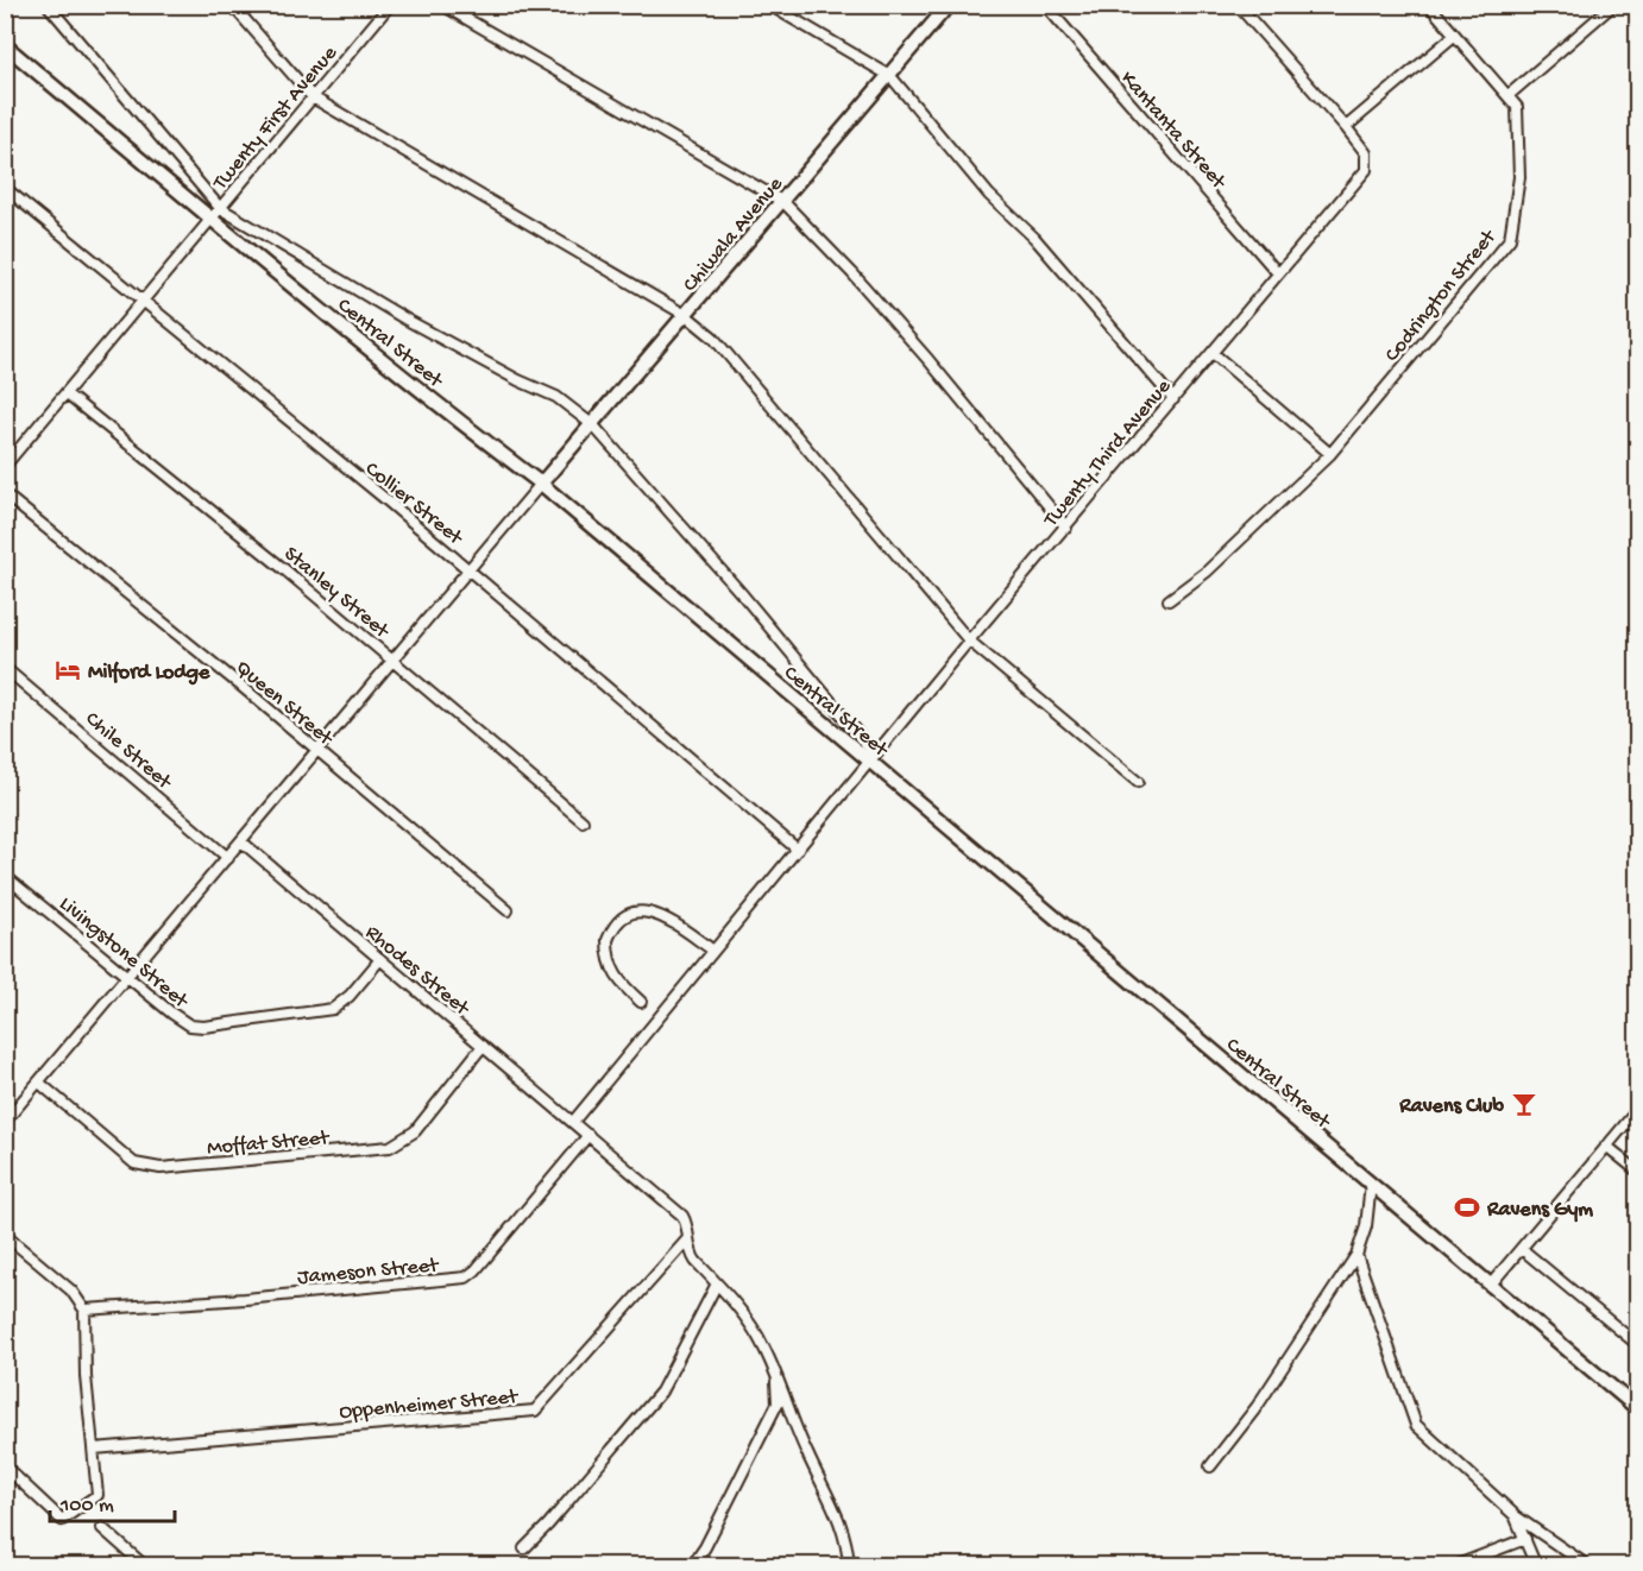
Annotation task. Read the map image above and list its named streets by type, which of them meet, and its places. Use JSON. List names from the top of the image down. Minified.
{"streets":{"street":["Twenty First Avenue","Kantanta Street","Chiwala Avenue","Codrington Street","Central Street","Twenty Third Avenue","Collier Street","Stanley Street","Queen Street","Chile Street","Livingstone Street","Rhodes Street","Moffat Street","Jameson Street","Oppenheimer Street"]},"crossings":[["Twenty First Avenue","Central Street"],["Twenty First Avenue","Collier Street"],["Twenty First Avenue","Stanley Street"],["Kantanta Street","Twenty Third Avenue"],["Chiwala Avenue","Central Street"],["Central Street","Twenty Third Avenue"],["Twenty Third Avenue","Collier Street"],["Twenty Third Avenue","Rhodes Street"],["Livingstone Street","Rhodes Street"],["Rhodes Street","Moffat Street"],["Rhodes Street","Jameson Street"],["Rhodes Street","Oppenheimer Street"]],"places":{"hotel":["Milford Lodge"],"bar":["Ravens Club"],"sports":["Ravens Gym"]},"scale_bar":"100 m"}
